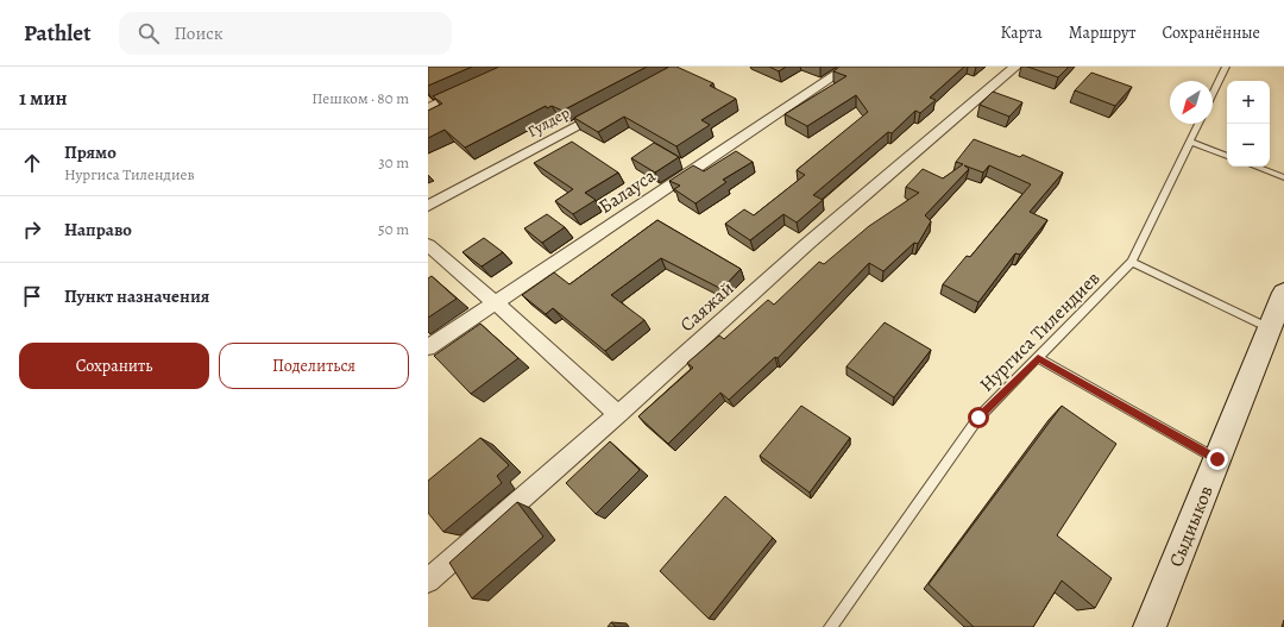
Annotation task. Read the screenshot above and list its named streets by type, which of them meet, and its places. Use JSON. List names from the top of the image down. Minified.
{"streets":{"street":["Гулдер","Балауса","Саяжай","Сыдиыков"],"lane":["Нургиса Тилендиев"]},"north":"bottom left","page":{"header":"Pathlet","search":"Поиск","nav":["Карта","Маршрут","Сохранённые"],"heading":["1 мин","Пешком · 80 m"],"map_buttons":["+","−"],"list":[["Прямо","Нургиса Тилендиев","30 m"],["Направо","50 m"],"Пункт назначения"],"buttons":["Сохранить","Поделиться"]}}
